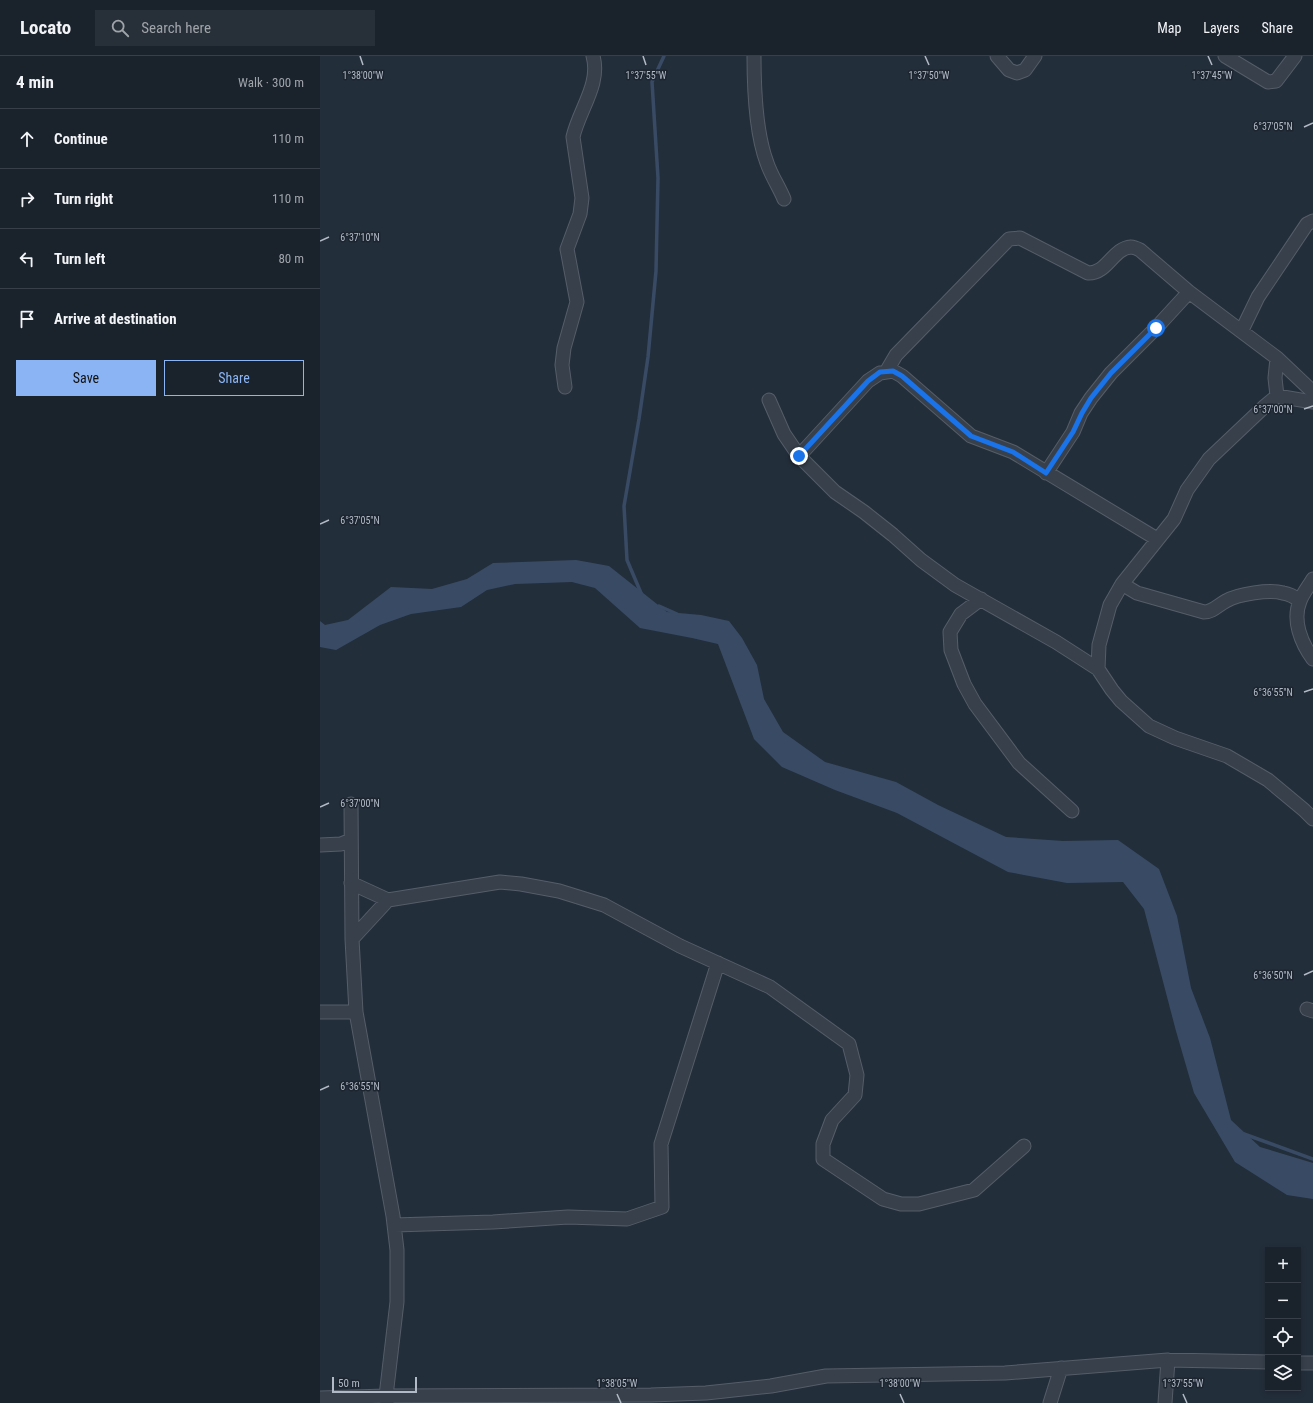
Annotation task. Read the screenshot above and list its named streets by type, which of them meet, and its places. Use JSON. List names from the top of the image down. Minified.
{"scale_bar":"50 m","page":{"header":"Locato","search":"Search here","nav":["Map","Layers","Share"],"heading":["4 min","Walk · 300 m"],"list":[["Continue","110 m"],["Turn right","110 m"],["Turn left","80 m"],"Arrive at destination"],"buttons":["Save","Share"],"map_buttons":["+","−"],"scale":"50 m"},"coordinates":["1°38'00\"W","1°37'55\"W","1°37'50\"W","1°37'45\"W","6°37'05\"N","6°37'10\"N","6°37'00\"N","6°36'55\"N","6°36'50\"N","1°38'05\"W"]}
